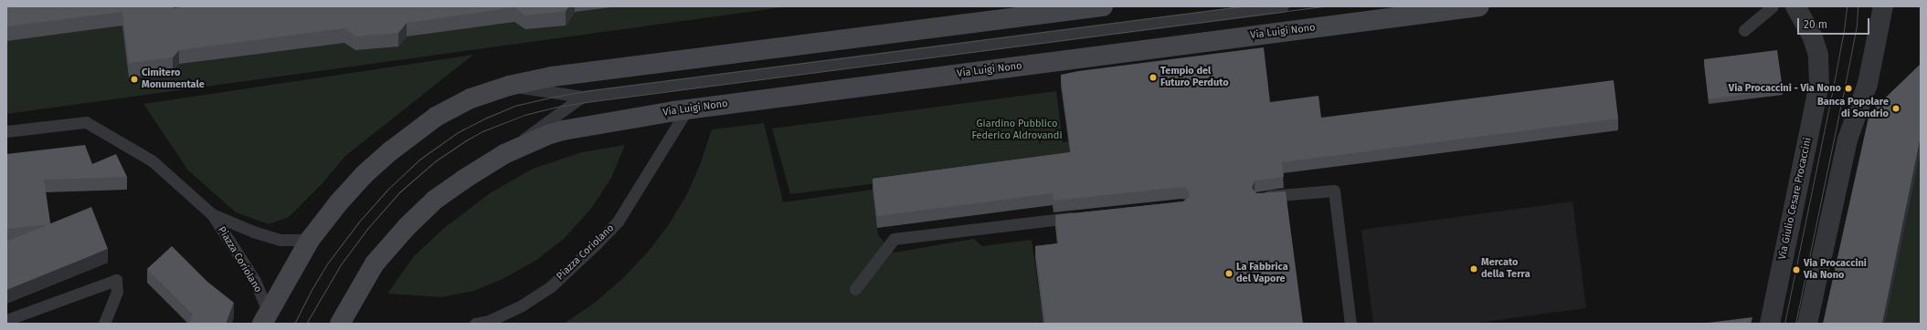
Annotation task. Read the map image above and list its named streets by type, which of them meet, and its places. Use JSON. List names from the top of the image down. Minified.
{"streets":{"main road":["Via Luigi Nono","Piazza Coriolano"],"street":["Via Giulio Cesare Procaccini"]},"crossings":[["Via Luigi Nono","Piazza Coriolano"]],"parks":["Giardino Pubblico Federico Aldrovandi"],"places":["Tempio del Futuro Perduto","Cimitero Monumentale","Via Procaccini - Via Nono","Banca Popolare di Sondrio","Mercato della Terra","Via Procaccini Via Nono","La Fabbrica del Vapore"],"scale_bar":"20 m"}
